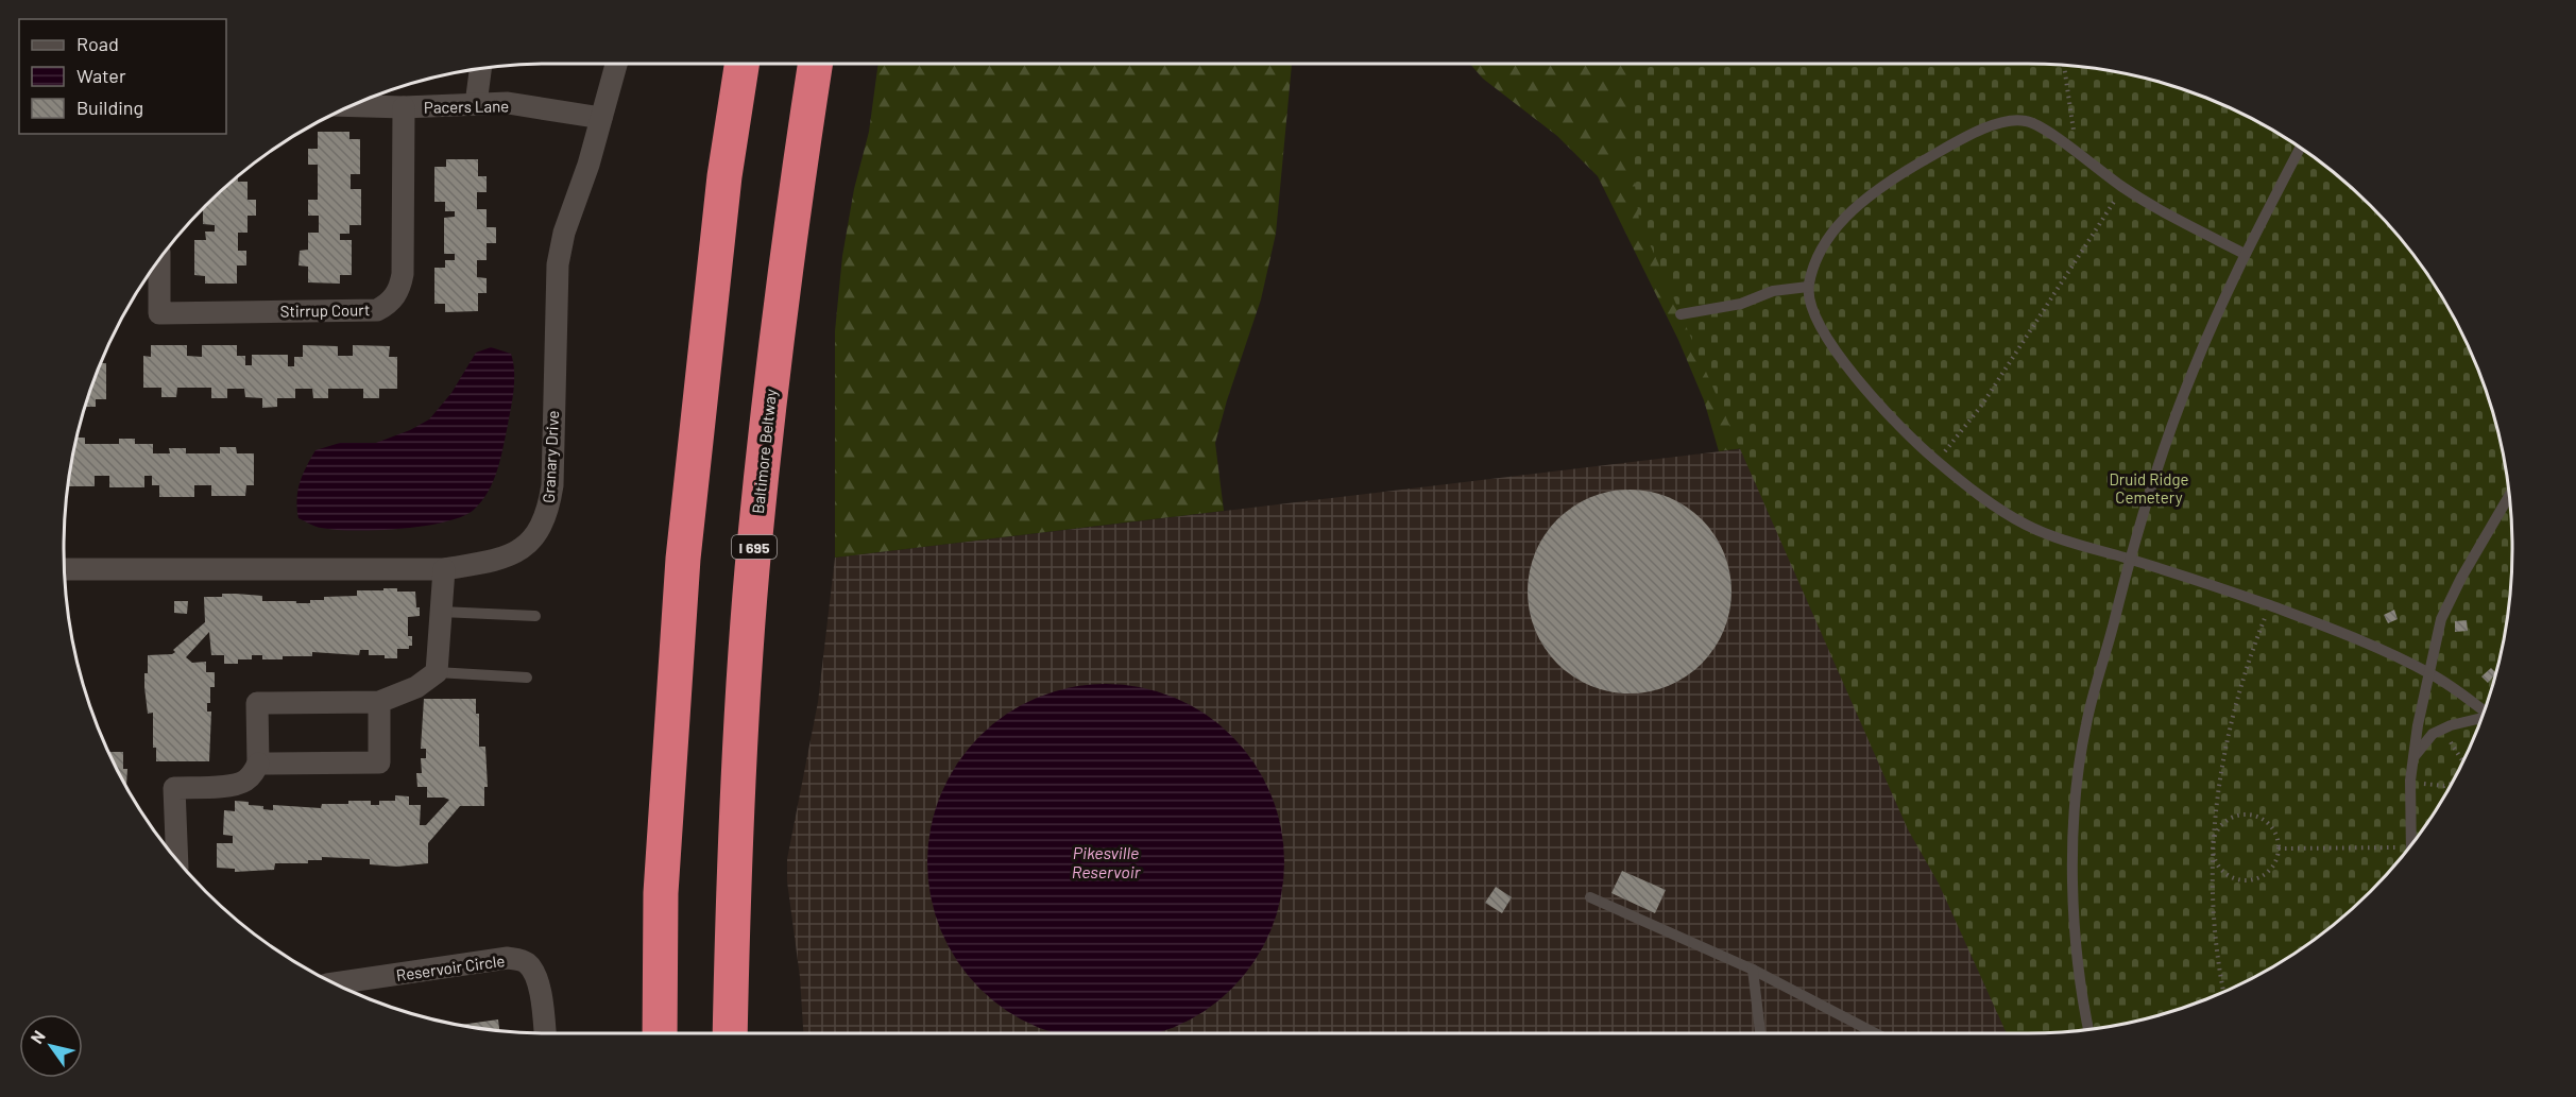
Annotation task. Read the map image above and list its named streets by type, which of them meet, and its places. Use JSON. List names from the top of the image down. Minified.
{"streets":{"highway":["Baltimore Beltway","I 695"],"street":["Pacers Lane","Stirrup Court","Granary Drive","Reservoir Circle"]},"crossings":[["Pacers Lane","Stirrup Court"],["Pacers Lane","Granary Drive"]],"water":["Pikesville Reservoir"],"parks":["Druid Ridge Cemetery"],"legend":["Road","Water","Building"],"north":"top left"}
